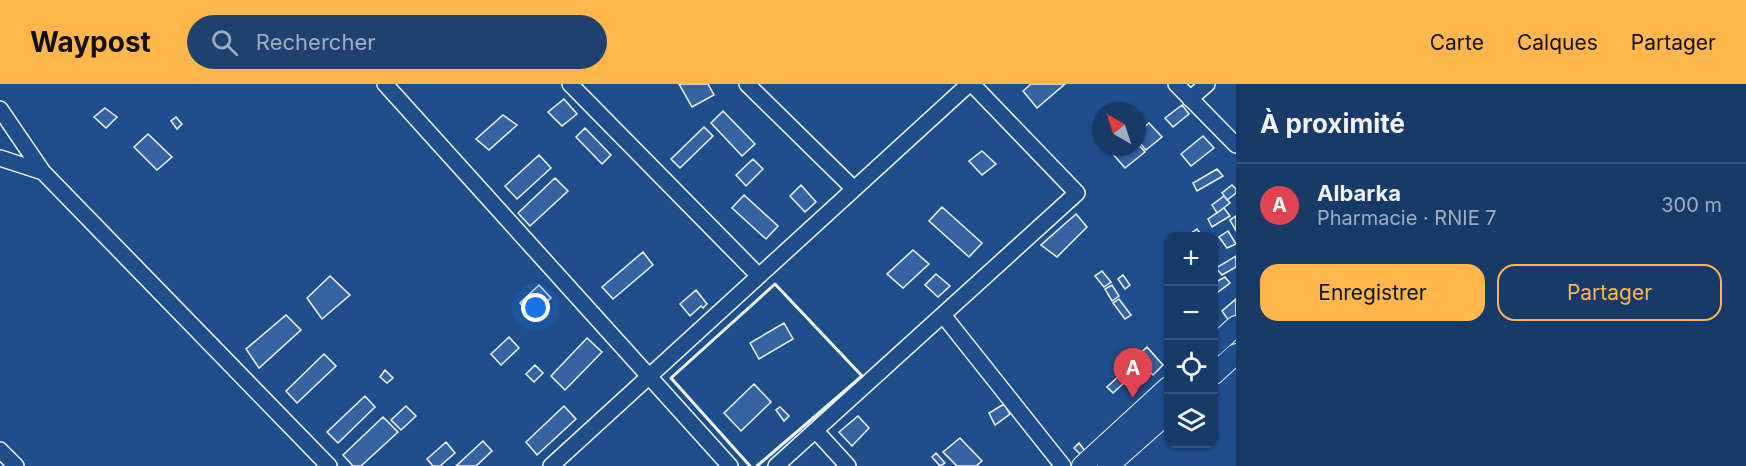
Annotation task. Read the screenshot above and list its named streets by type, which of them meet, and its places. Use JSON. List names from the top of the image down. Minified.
{"north":"top left","page":{"header":"Waypost","search":"Rechercher","nav":["Carte","Calques","Partager"],"heading":"À proximité","list":[{"mark":"A","name":"Albarka","note":"Pharmacie · RNIE 7","value":"300 m"}],"map_buttons":["+","−"],"buttons":["Enregistrer","Partager"],"pins":"A"}}
